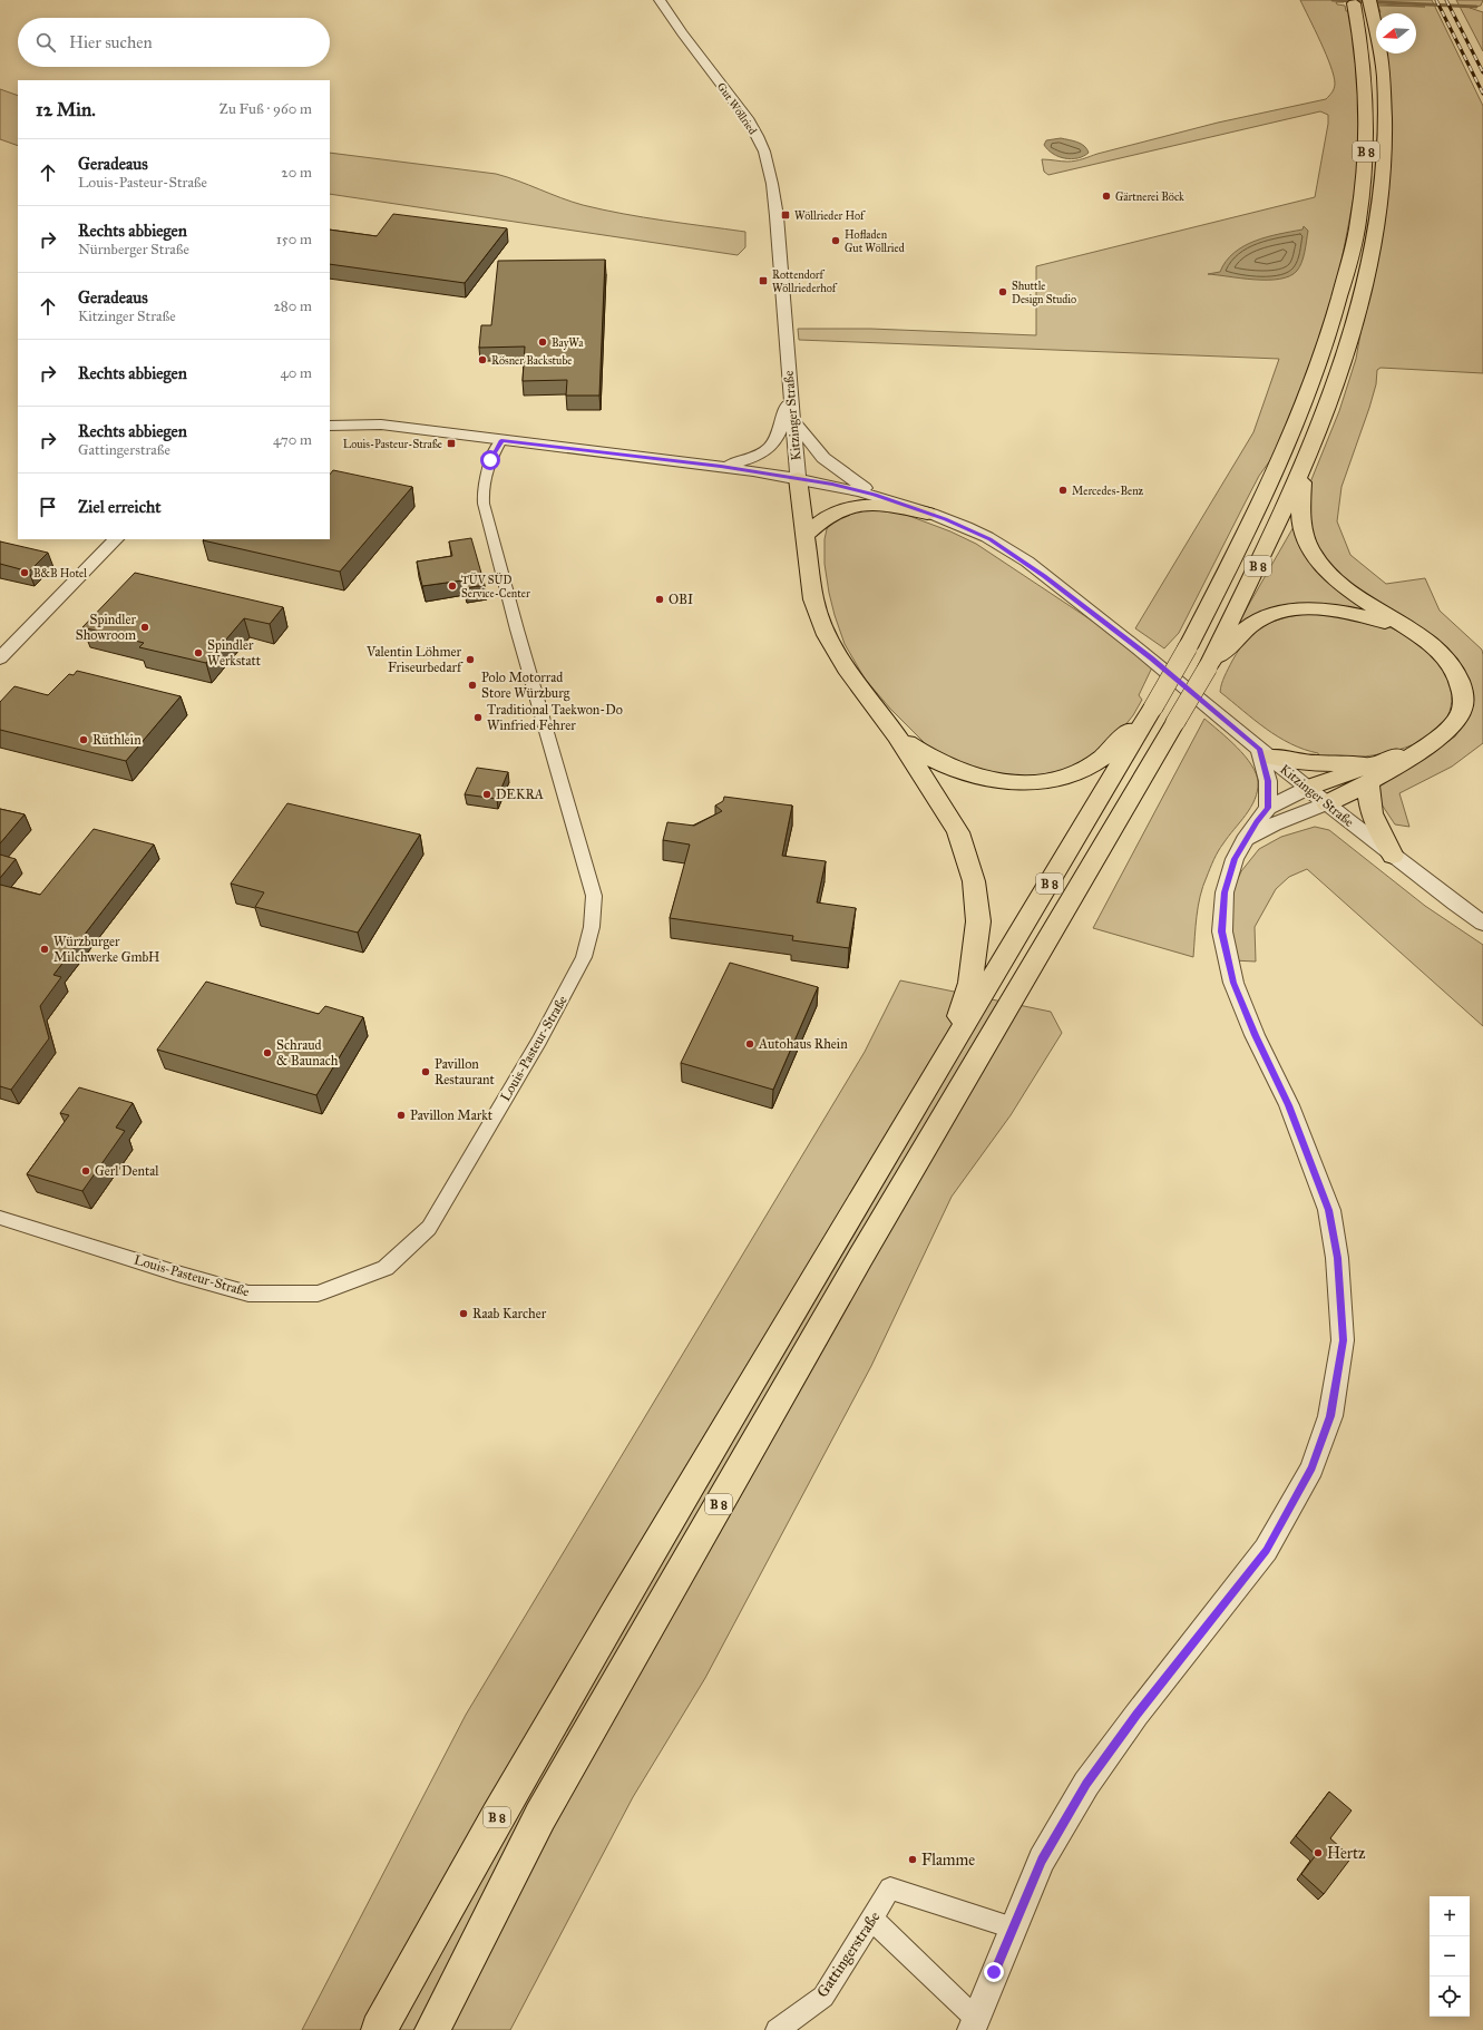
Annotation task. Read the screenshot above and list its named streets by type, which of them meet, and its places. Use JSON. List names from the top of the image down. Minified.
{"streets":{"highway":["B 8"],"street":["Gut Wöllried","Kitzinger Straße","Louis-Pasteur-Straße","Gattingerstraße"]},"crossings":[["Gut Wöllried","Kitzinger Straße"]],"places":{"other":["Gärtnerei Böck","Hofladen Gut Wöllried","Shuttle Design Studio","BayWa","Rösner Backstube","Mercedes-Benz","B&B Hotel","TÜV SÜD Service-Center","OBI","Spindler Showroom","Spindler Werkstatt","Valentin Löhmer Friseurbedarf","Polo Motorrad Store Würzburg","Traditional Taekwon-Do Winfried Fehrer","Rüthlein","DEKRA","Würzburger Milchwerke GmbH","Autohaus Rhein","Schraud & Baunach","Pavillon Restaurant","Pavillon Markt","Gerl Dental","Raab Karcher","Hertz","Flamme"],"transit":["Wöllrieder Hof","Rottendorf Wöllriederhof","Louis-Pasteur-Straße"]},"north":"left","page":{"search":"Hier suchen","heading":["12 Min.","Zu Fuß · 960 m"],"list":[["Geradeaus","Louis-Pasteur-Straße","20 m"],["Rechts abbiegen","Nürnberger Straße","150 m"],["Geradeaus","Kitzinger Straße","280 m"],["Rechts abbiegen","40 m"],["Rechts abbiegen","Gattingerstraße","470 m"],"Ziel erreicht"],"map_buttons":["+","−"]}}
